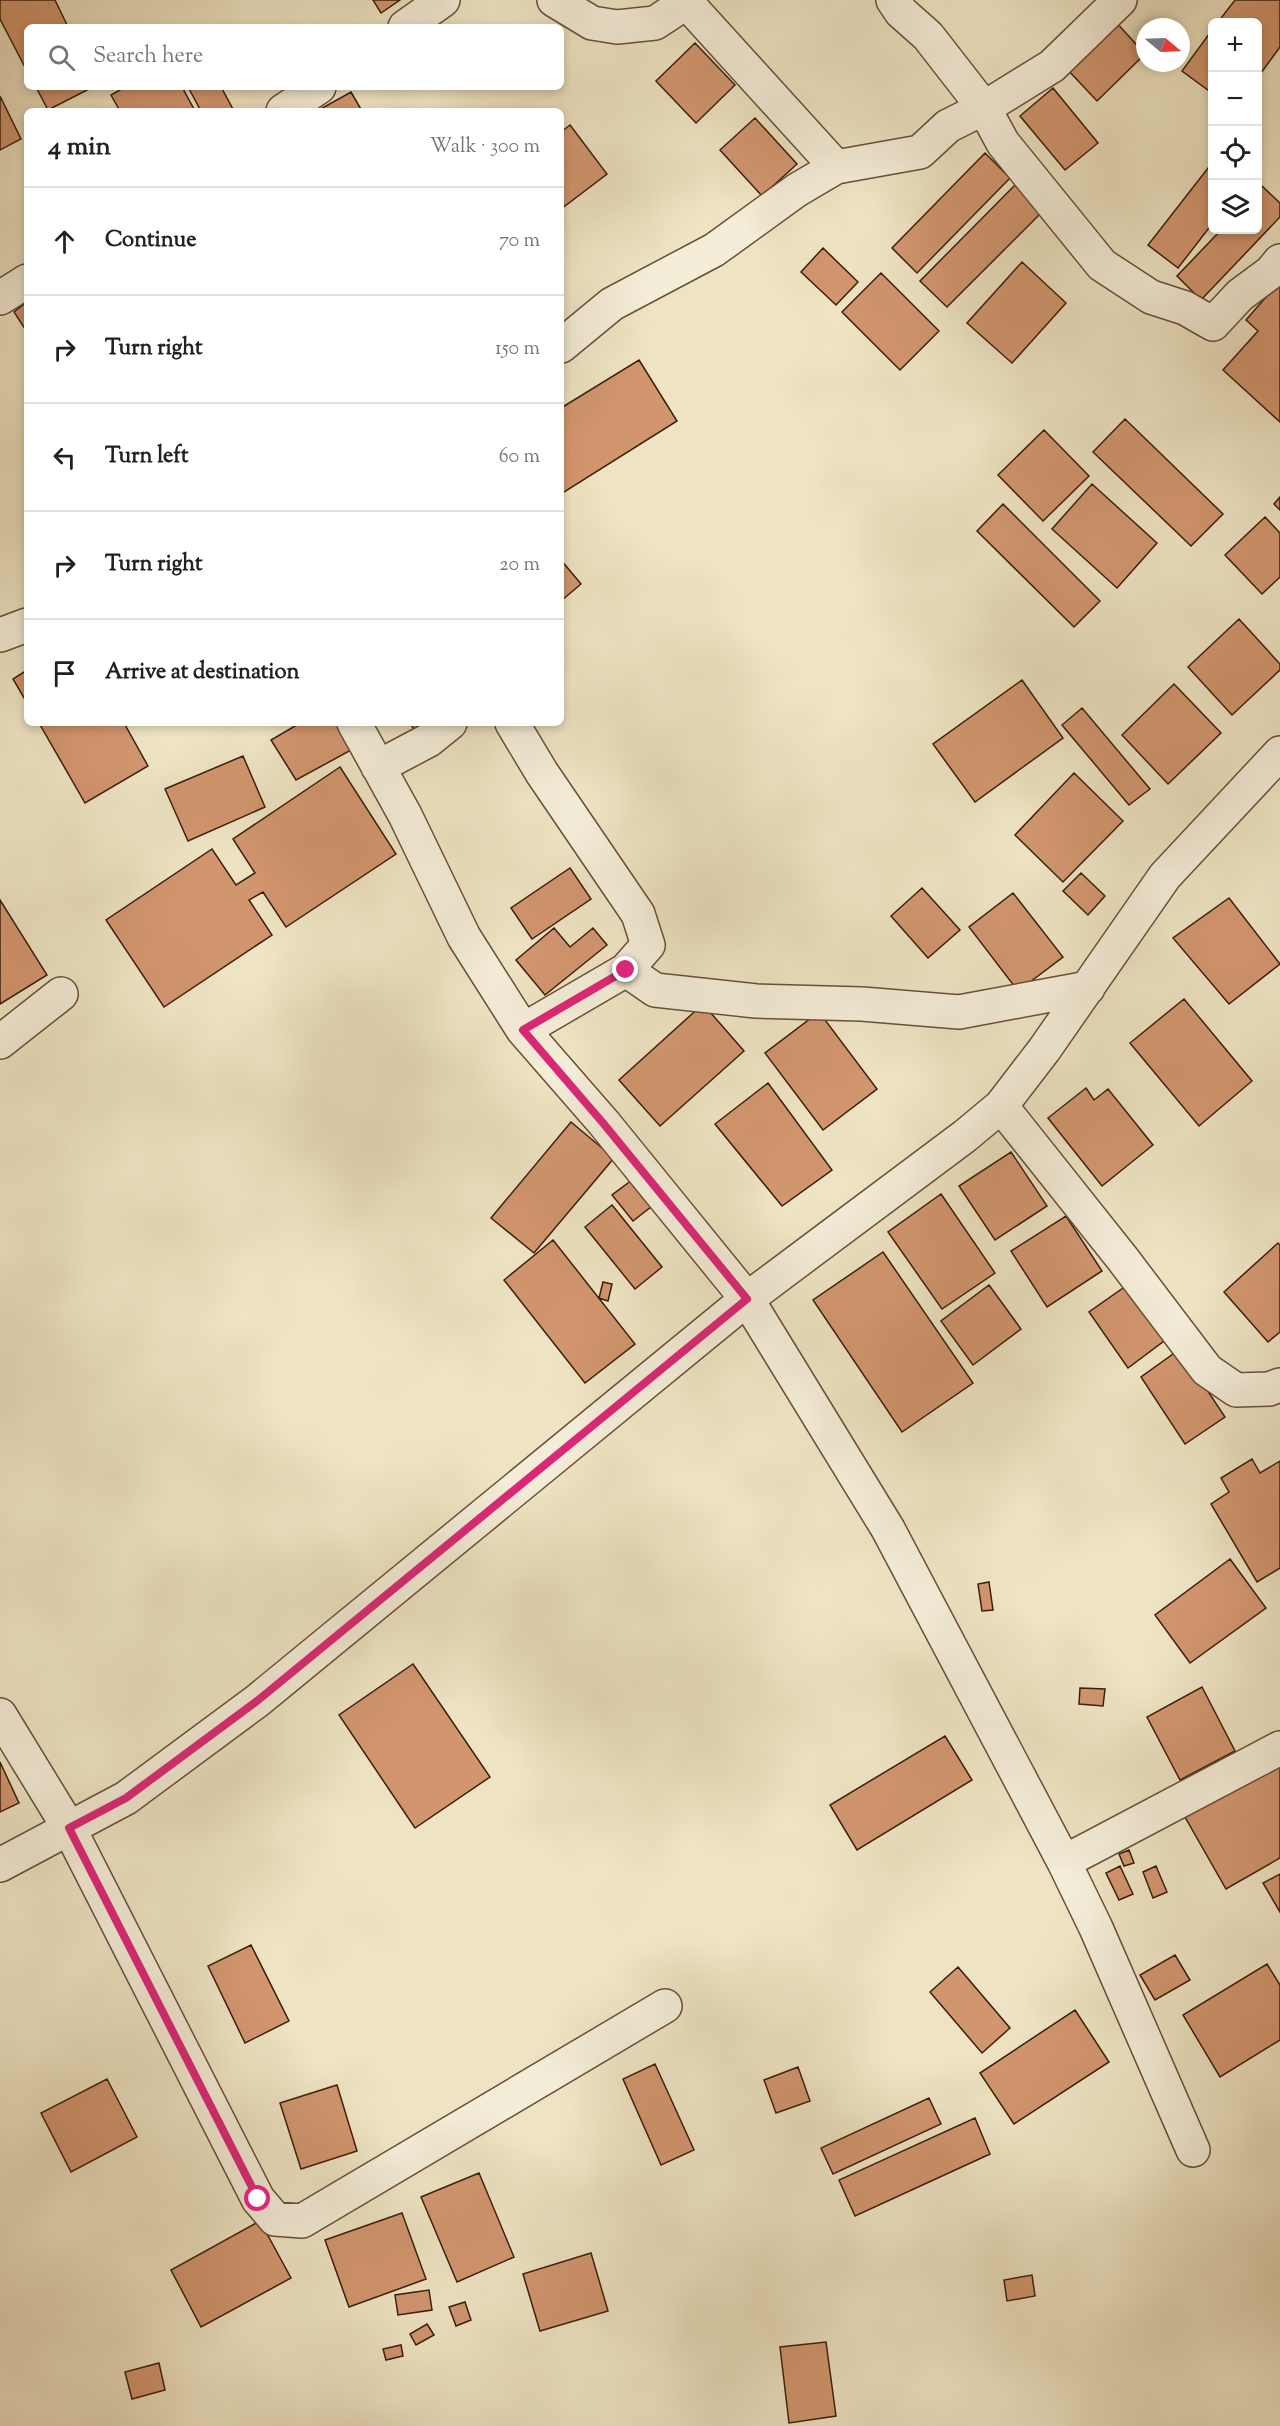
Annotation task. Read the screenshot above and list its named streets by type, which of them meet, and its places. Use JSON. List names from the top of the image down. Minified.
{"north":"right","page":{"map_buttons":["+","−"],"search":"Search here","heading":["4 min","Walk · 300 m"],"list":[["Continue","70 m"],["Turn right","150 m"],["Turn left","60 m"],["Turn right","20 m"],"Arrive at destination"]}}
